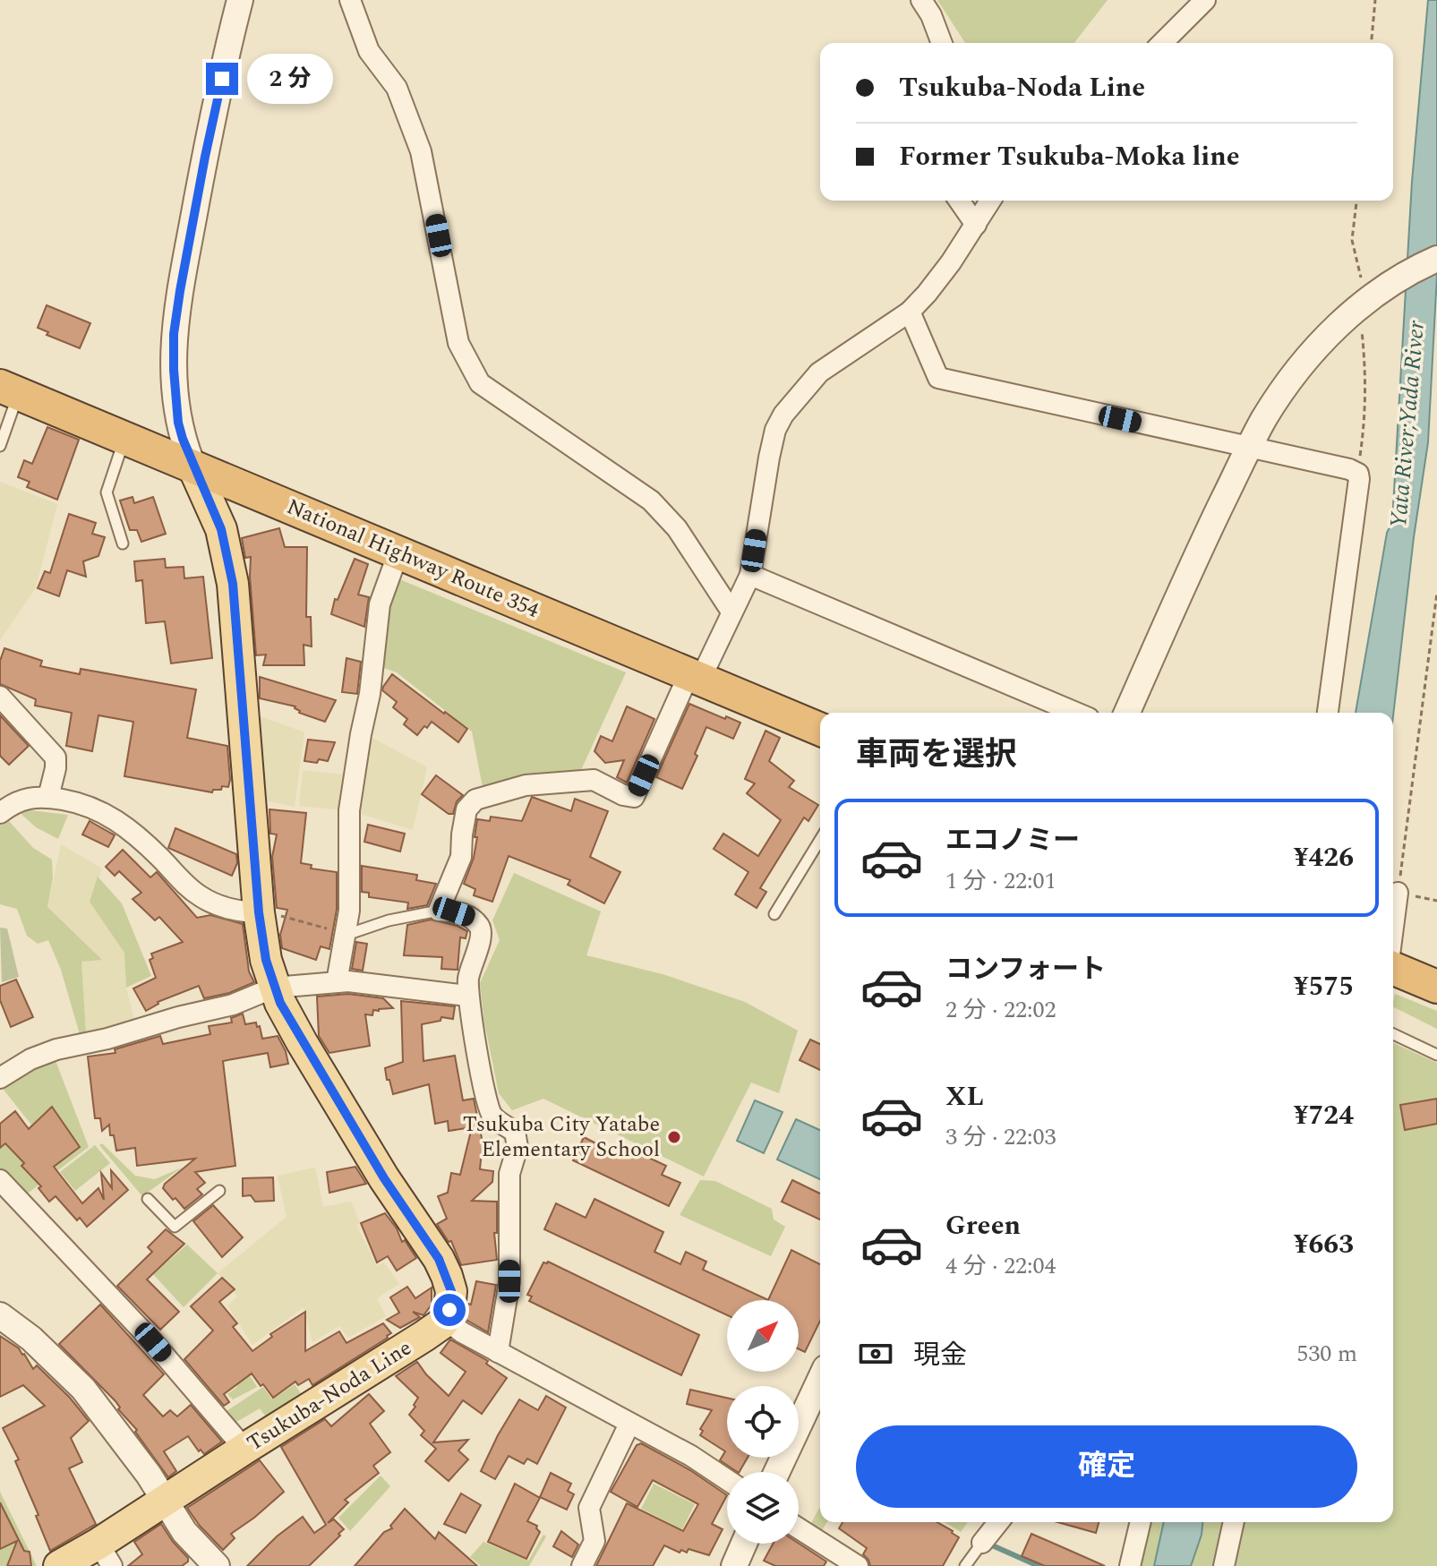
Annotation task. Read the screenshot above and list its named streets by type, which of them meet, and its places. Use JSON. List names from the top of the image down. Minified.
{"streets":{"highway":["National Highway Route 354"],"main road":["Tsukuba-Noda Line"]},"water":["Yata River;Yada River"],"places":["Tsukuba City Yatabe Elementary School"],"north":"top right","page":{"banner":["Tsukuba-Noda Line","Former Tsukuba-Moka line"],"bubble":"2 分","heading":"車両を選択","list":[{"name":"エコノミー","note":"1 分 · 22:01","value":"¥426"},{"name":"コンフォート","note":"2 分 · 22:02","value":"¥575"},{"name":"XL","note":"3 分 · 22:03","value":"¥724"},{"name":"Green","note":"4 分 · 22:04","value":"¥663"}],"pay":["現金","530 m"],"buttons":"確定"}}
